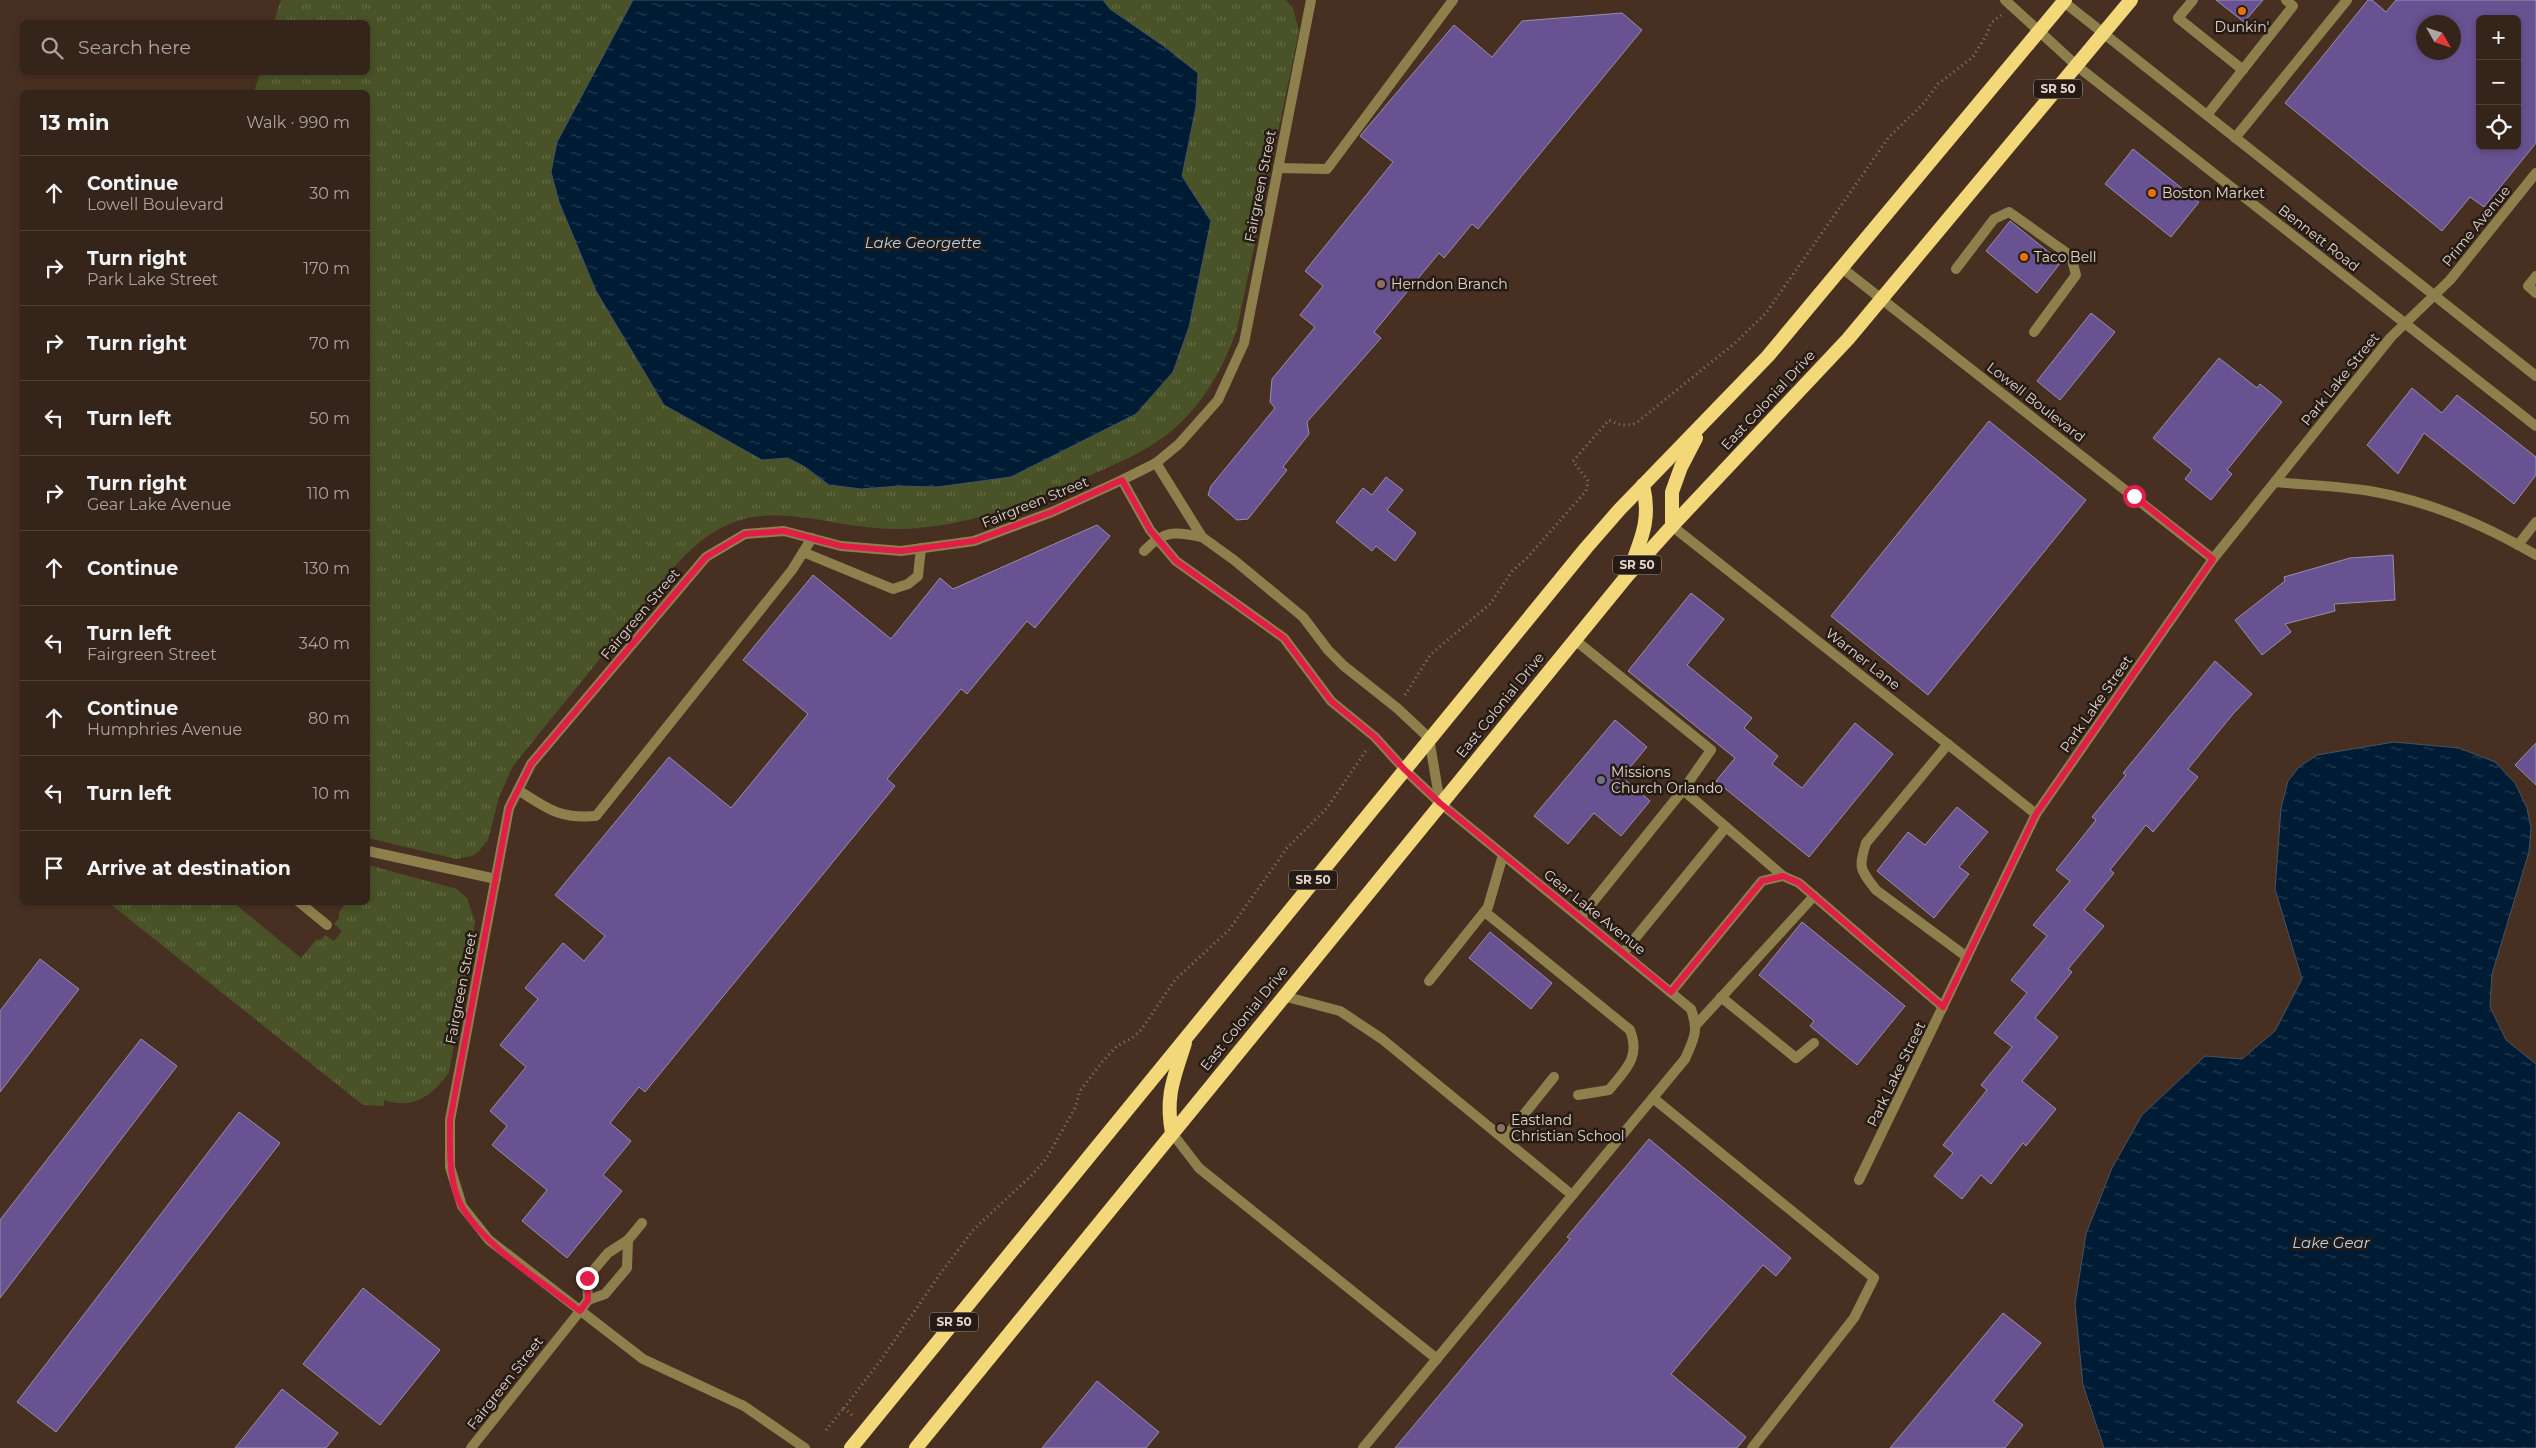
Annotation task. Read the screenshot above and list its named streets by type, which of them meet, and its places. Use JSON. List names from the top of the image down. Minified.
{"streets":{"highway":["SR 50","East Colonial Drive"],"street":["Fairgreen Street","Prime Avenue","Bennett Road","Park Lake Street","Lowell Boulevard","Warner Lane","Gear Lake Avenue"]},"crossings":[["SR 50","Bennett Road"],["SR 50","Lowell Boulevard"],["SR 50","Gear Lake Avenue"],["Fairgreen Street","Gear Lake Avenue"],["Prime Avenue","Bennett Road"],["Prime Avenue","Park Lake Street"],["Bennett Road","Park Lake Street"],["Bennett Road","East Colonial Drive"],["Park Lake Street","Lowell Boulevard"],["Park Lake Street","Warner Lane"],["East Colonial Drive","Lowell Boulevard"],["East Colonial Drive","Warner Lane"],["East Colonial Drive","Gear Lake Avenue"]],"water":["Lake Georgette","Lake Gear"],"places":["Dunkin'","Boston Market","Taco Bell","Herndon Branch","Missions Church Orlando","Eastland Christian School"],"north":"bottom right","page":{"map_buttons":["+","−"],"search":"Search here","heading":["13 min","Walk · 990 m"],"list":[["Continue","Lowell Boulevard","30 m"],["Turn right","Park Lake Street","170 m"],["Turn right","70 m"],["Turn left","50 m"],["Turn right","Gear Lake Avenue","110 m"],["Continue","130 m"],["Turn left","Fairgreen Street","340 m"],["Continue","Humphries Avenue","80 m"],["Turn left","10 m"],"Arrive at destination"]}}
